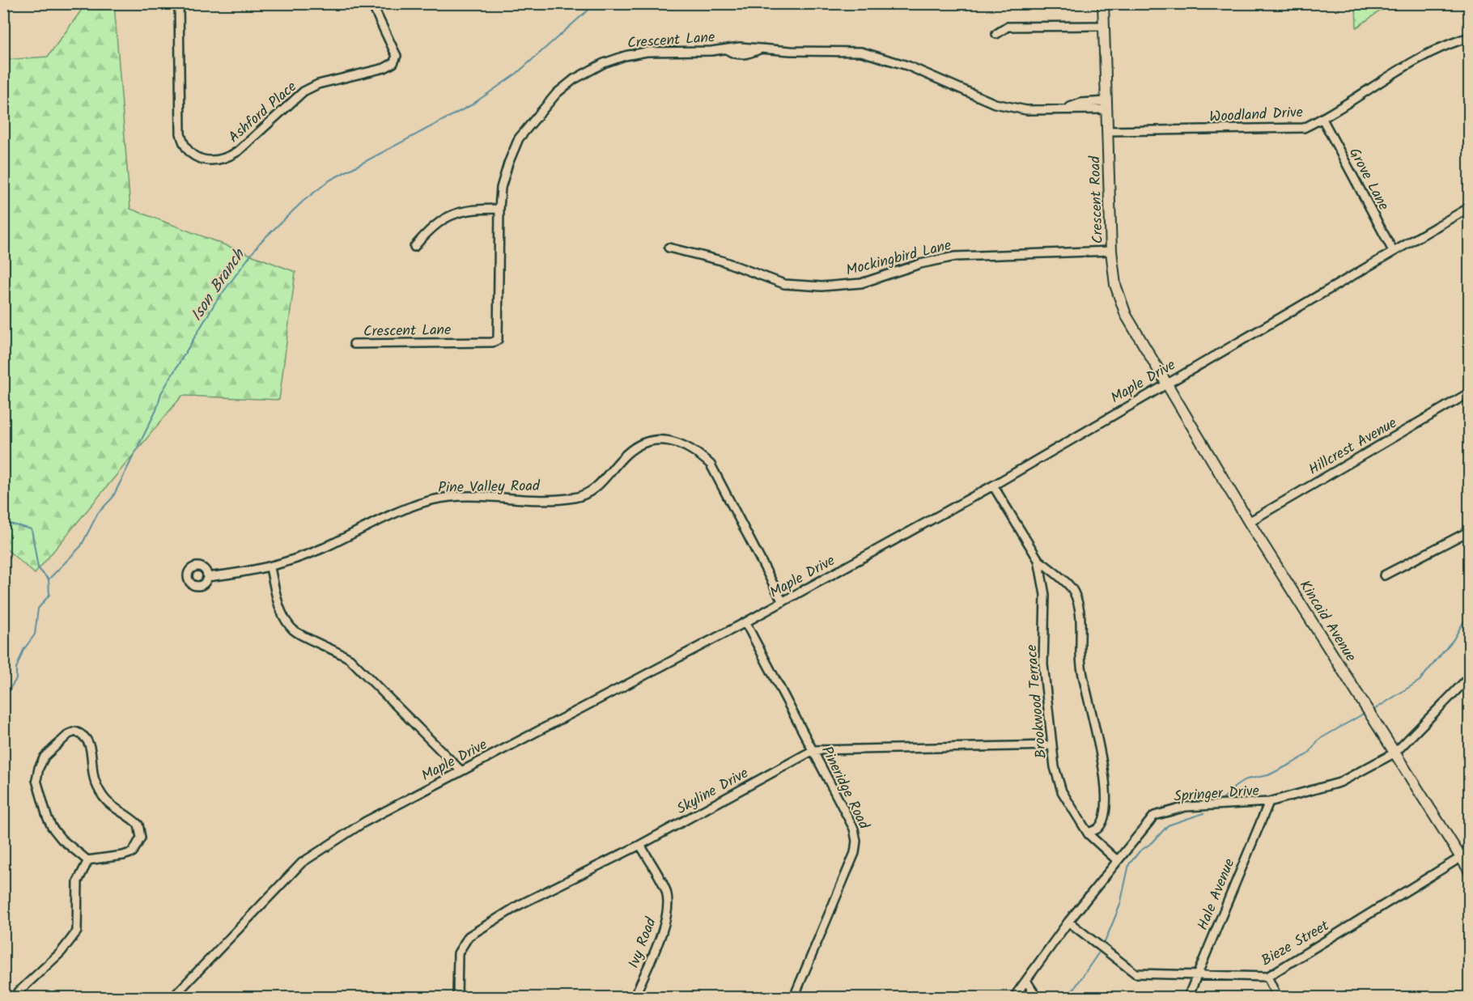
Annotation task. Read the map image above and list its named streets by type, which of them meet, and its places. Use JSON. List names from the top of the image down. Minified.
{"streets":{"street":["Crescent Lane","Ashford Place","Woodland Drive","Grove Lane","Crescent Road","Mockingbird Lane","Maple Drive","Hillcrest Avenue","Pine Valley Road","Kincaid Avenue","Brookwood Terrace","Pineridge Road","Skyline Drive","Springer Drive","Hale Avenue","Ivy Road","Bieze Street"]},"crossings":[["Crescent Lane","Crescent Road"],["Woodland Drive","Grove Lane"],["Woodland Drive","Crescent Road"],["Grove Lane","Maple Drive"],["Crescent Road","Mockingbird Lane"],["Crescent Road","Maple Drive"],["Crescent Road","Kincaid Avenue"],["Maple Drive","Pine Valley Road"],["Maple Drive","Kincaid Avenue"],["Maple Drive","Brookwood Terrace"],["Maple Drive","Pineridge Road"],["Hillcrest Avenue","Kincaid Avenue"],["Kincaid Avenue","Springer Drive"],["Kincaid Avenue","Bieze Street"],["Brookwood Terrace","Skyline Drive"],["Brookwood Terrace","Springer Drive"],["Pineridge Road","Skyline Drive"],["Skyline Drive","Ivy Road"],["Springer Drive","Hale Avenue"],["Springer Drive","Bieze Street"],["Hale Avenue","Bieze Street"]],"water":["Ison Branch"]}
